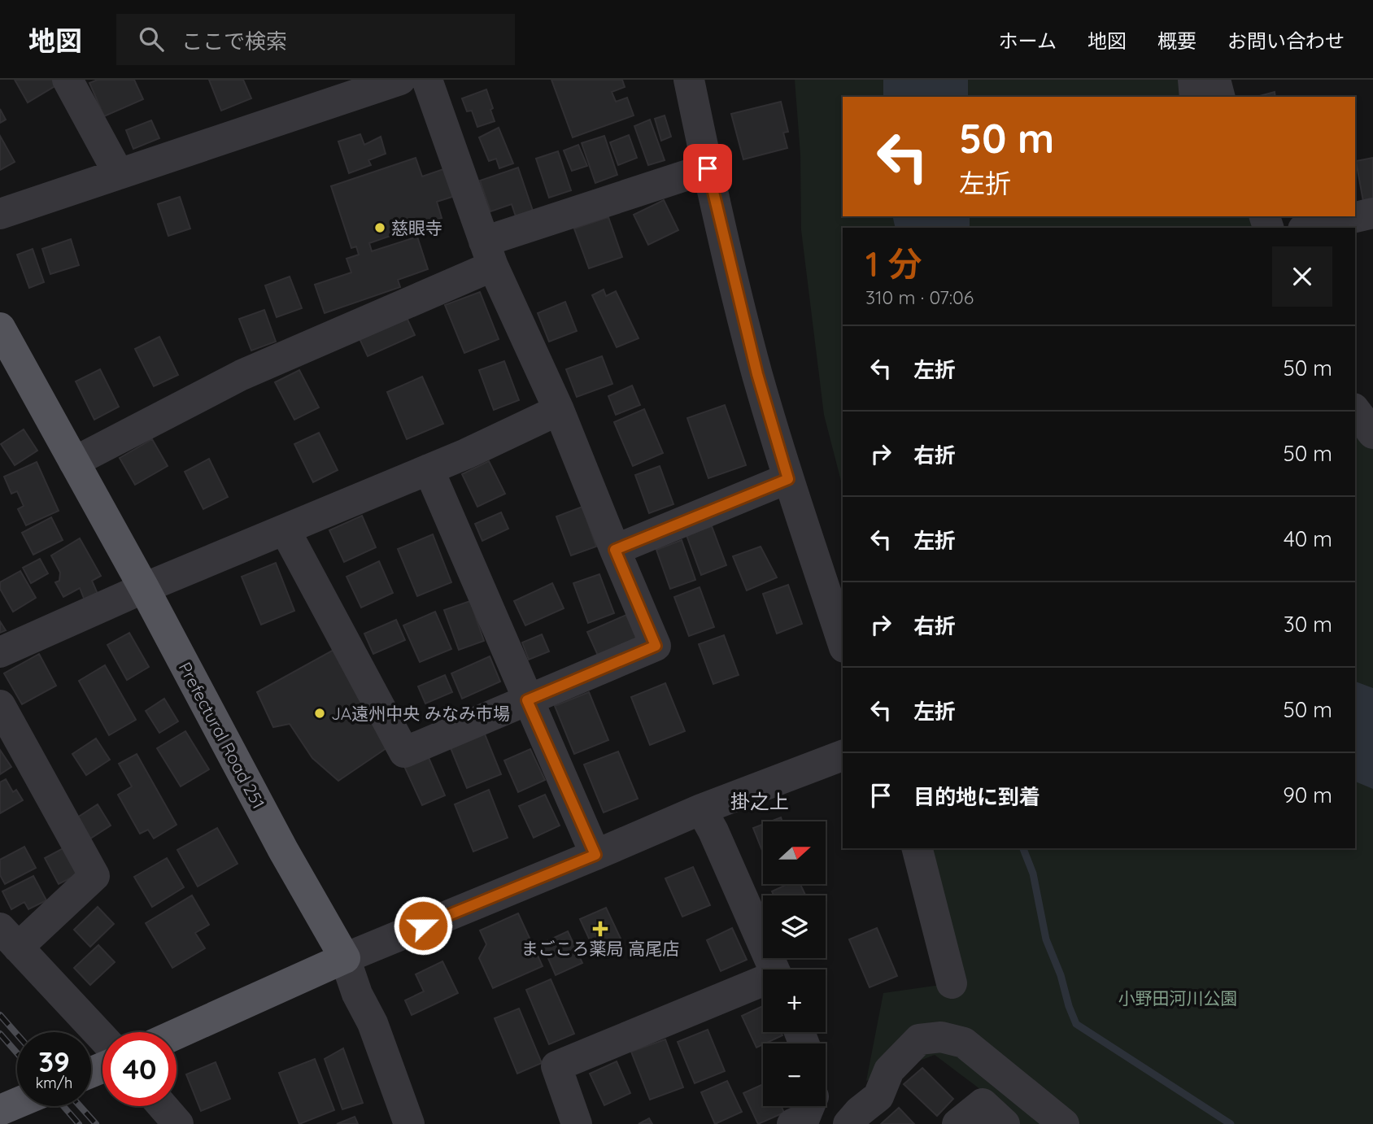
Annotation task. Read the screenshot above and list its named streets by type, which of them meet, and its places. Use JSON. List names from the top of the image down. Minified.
{"streets":{"main road":["Prefectural Road 251"]},"districts":["掛之上"],"parks":["小野田河川公園"],"places":{"other":["慈眼寺","JA遠州中央 みなみ市場"],"health":["まごころ薬局 高尾店"]},"north":"right","page":{"header":"地図","search":"ここで検索","nav":["ホーム","地図","概要","お問い合わせ"],"turn":["50 m","左折"],"heading":["1 分","310 m · 07:06"],"list":[{"name":"左折","value":"50 m"},{"name":"右折","value":"50 m"},{"name":"左折","value":"40 m"},{"name":"右折","value":"30 m"},{"name":"左折","value":"50 m"},{"name":"目的地に到着","value":"90 m"}],"map_buttons":["+","−"],"speed":"39 km/h","limit":"40"}}
